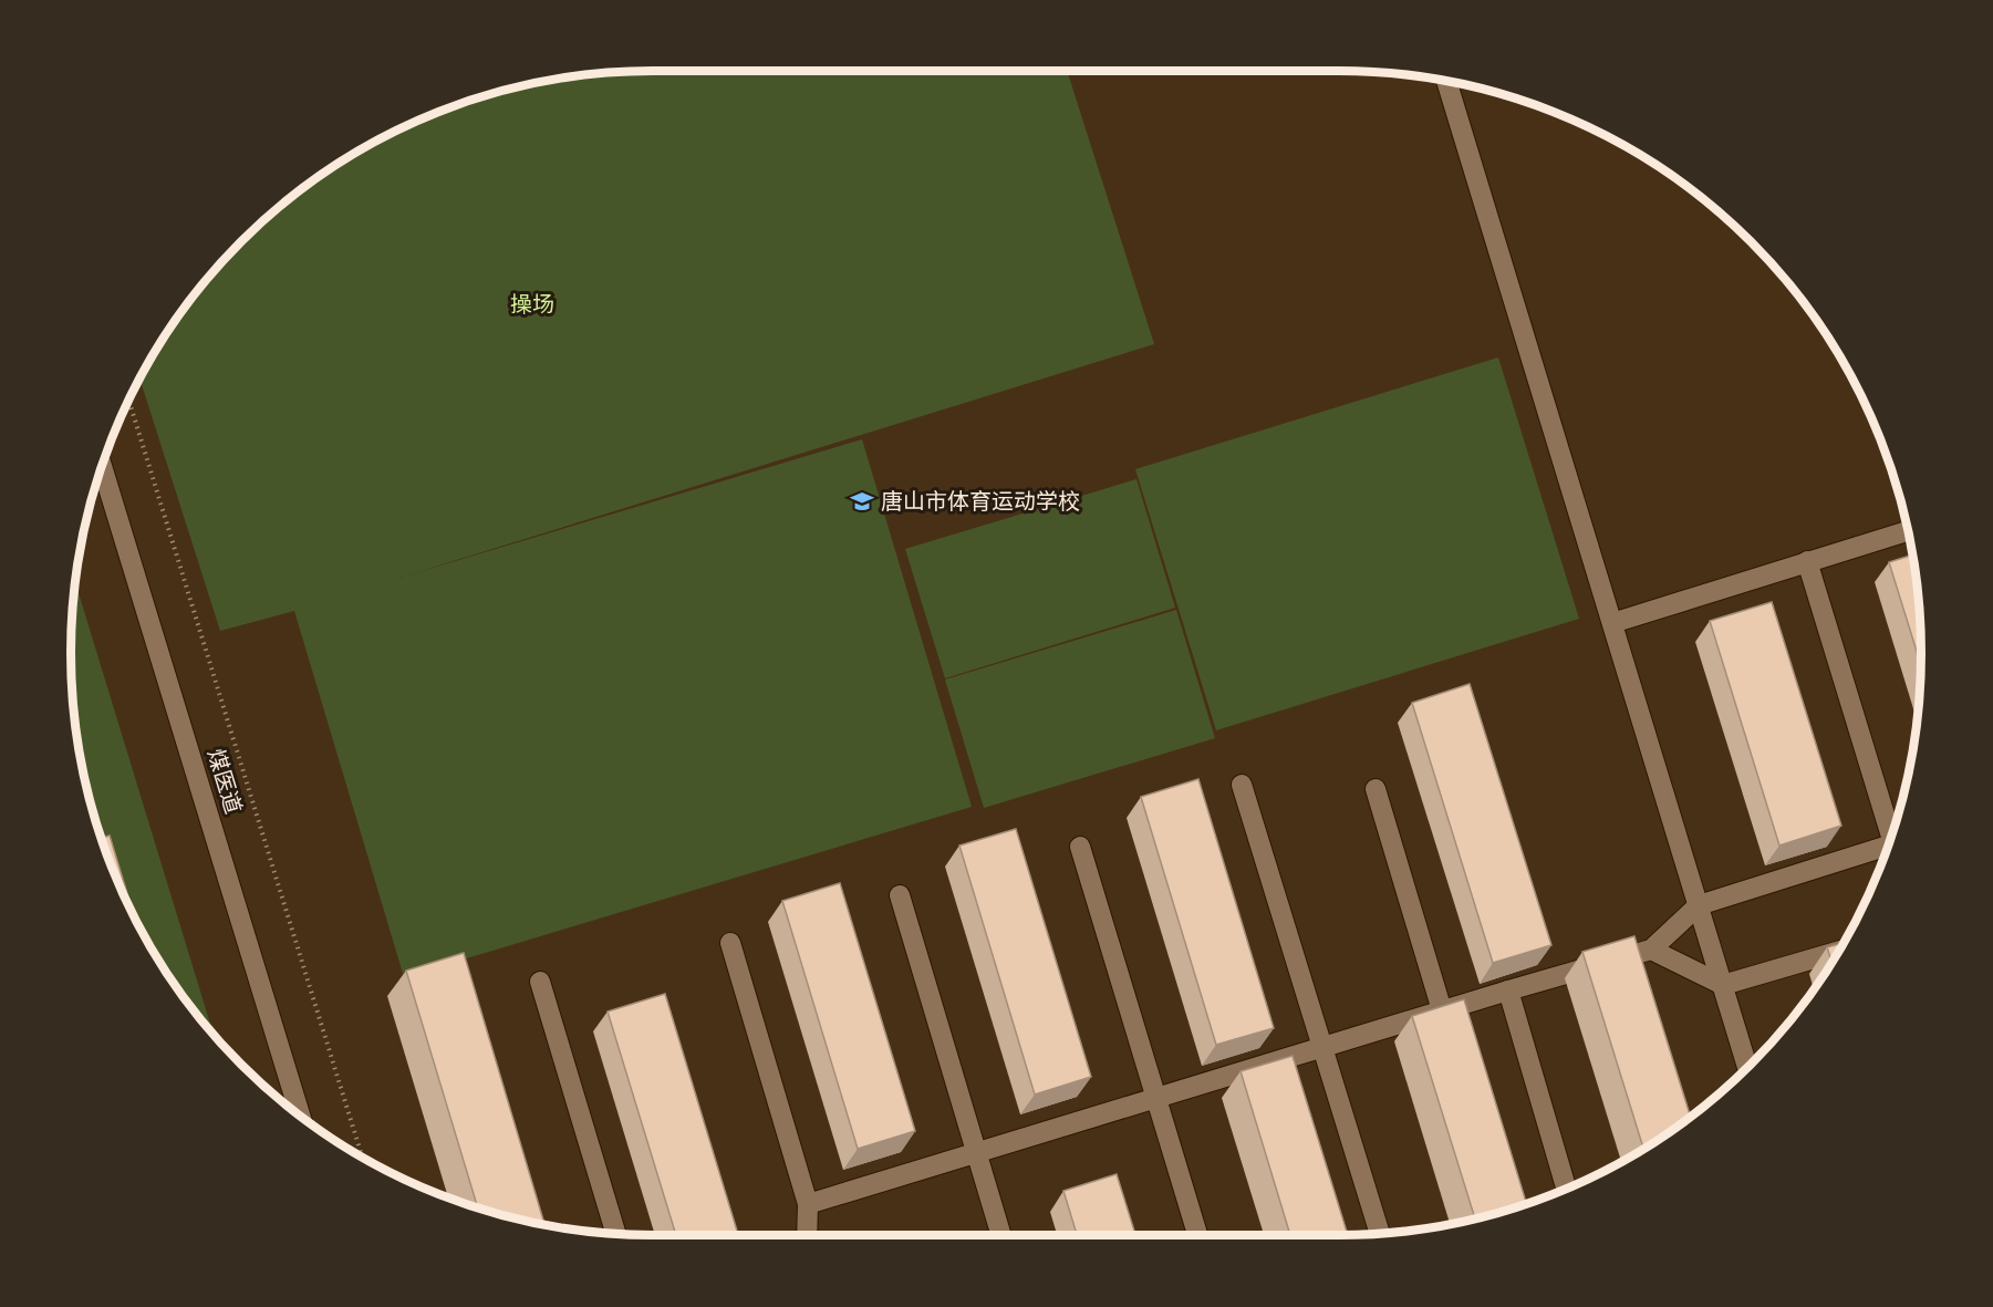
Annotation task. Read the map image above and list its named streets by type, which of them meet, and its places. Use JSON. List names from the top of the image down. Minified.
{"streets":{"street":["煤医道"]},"parks":["操场"],"places":{"school or university":["唐山市体育运动学校"]}}
